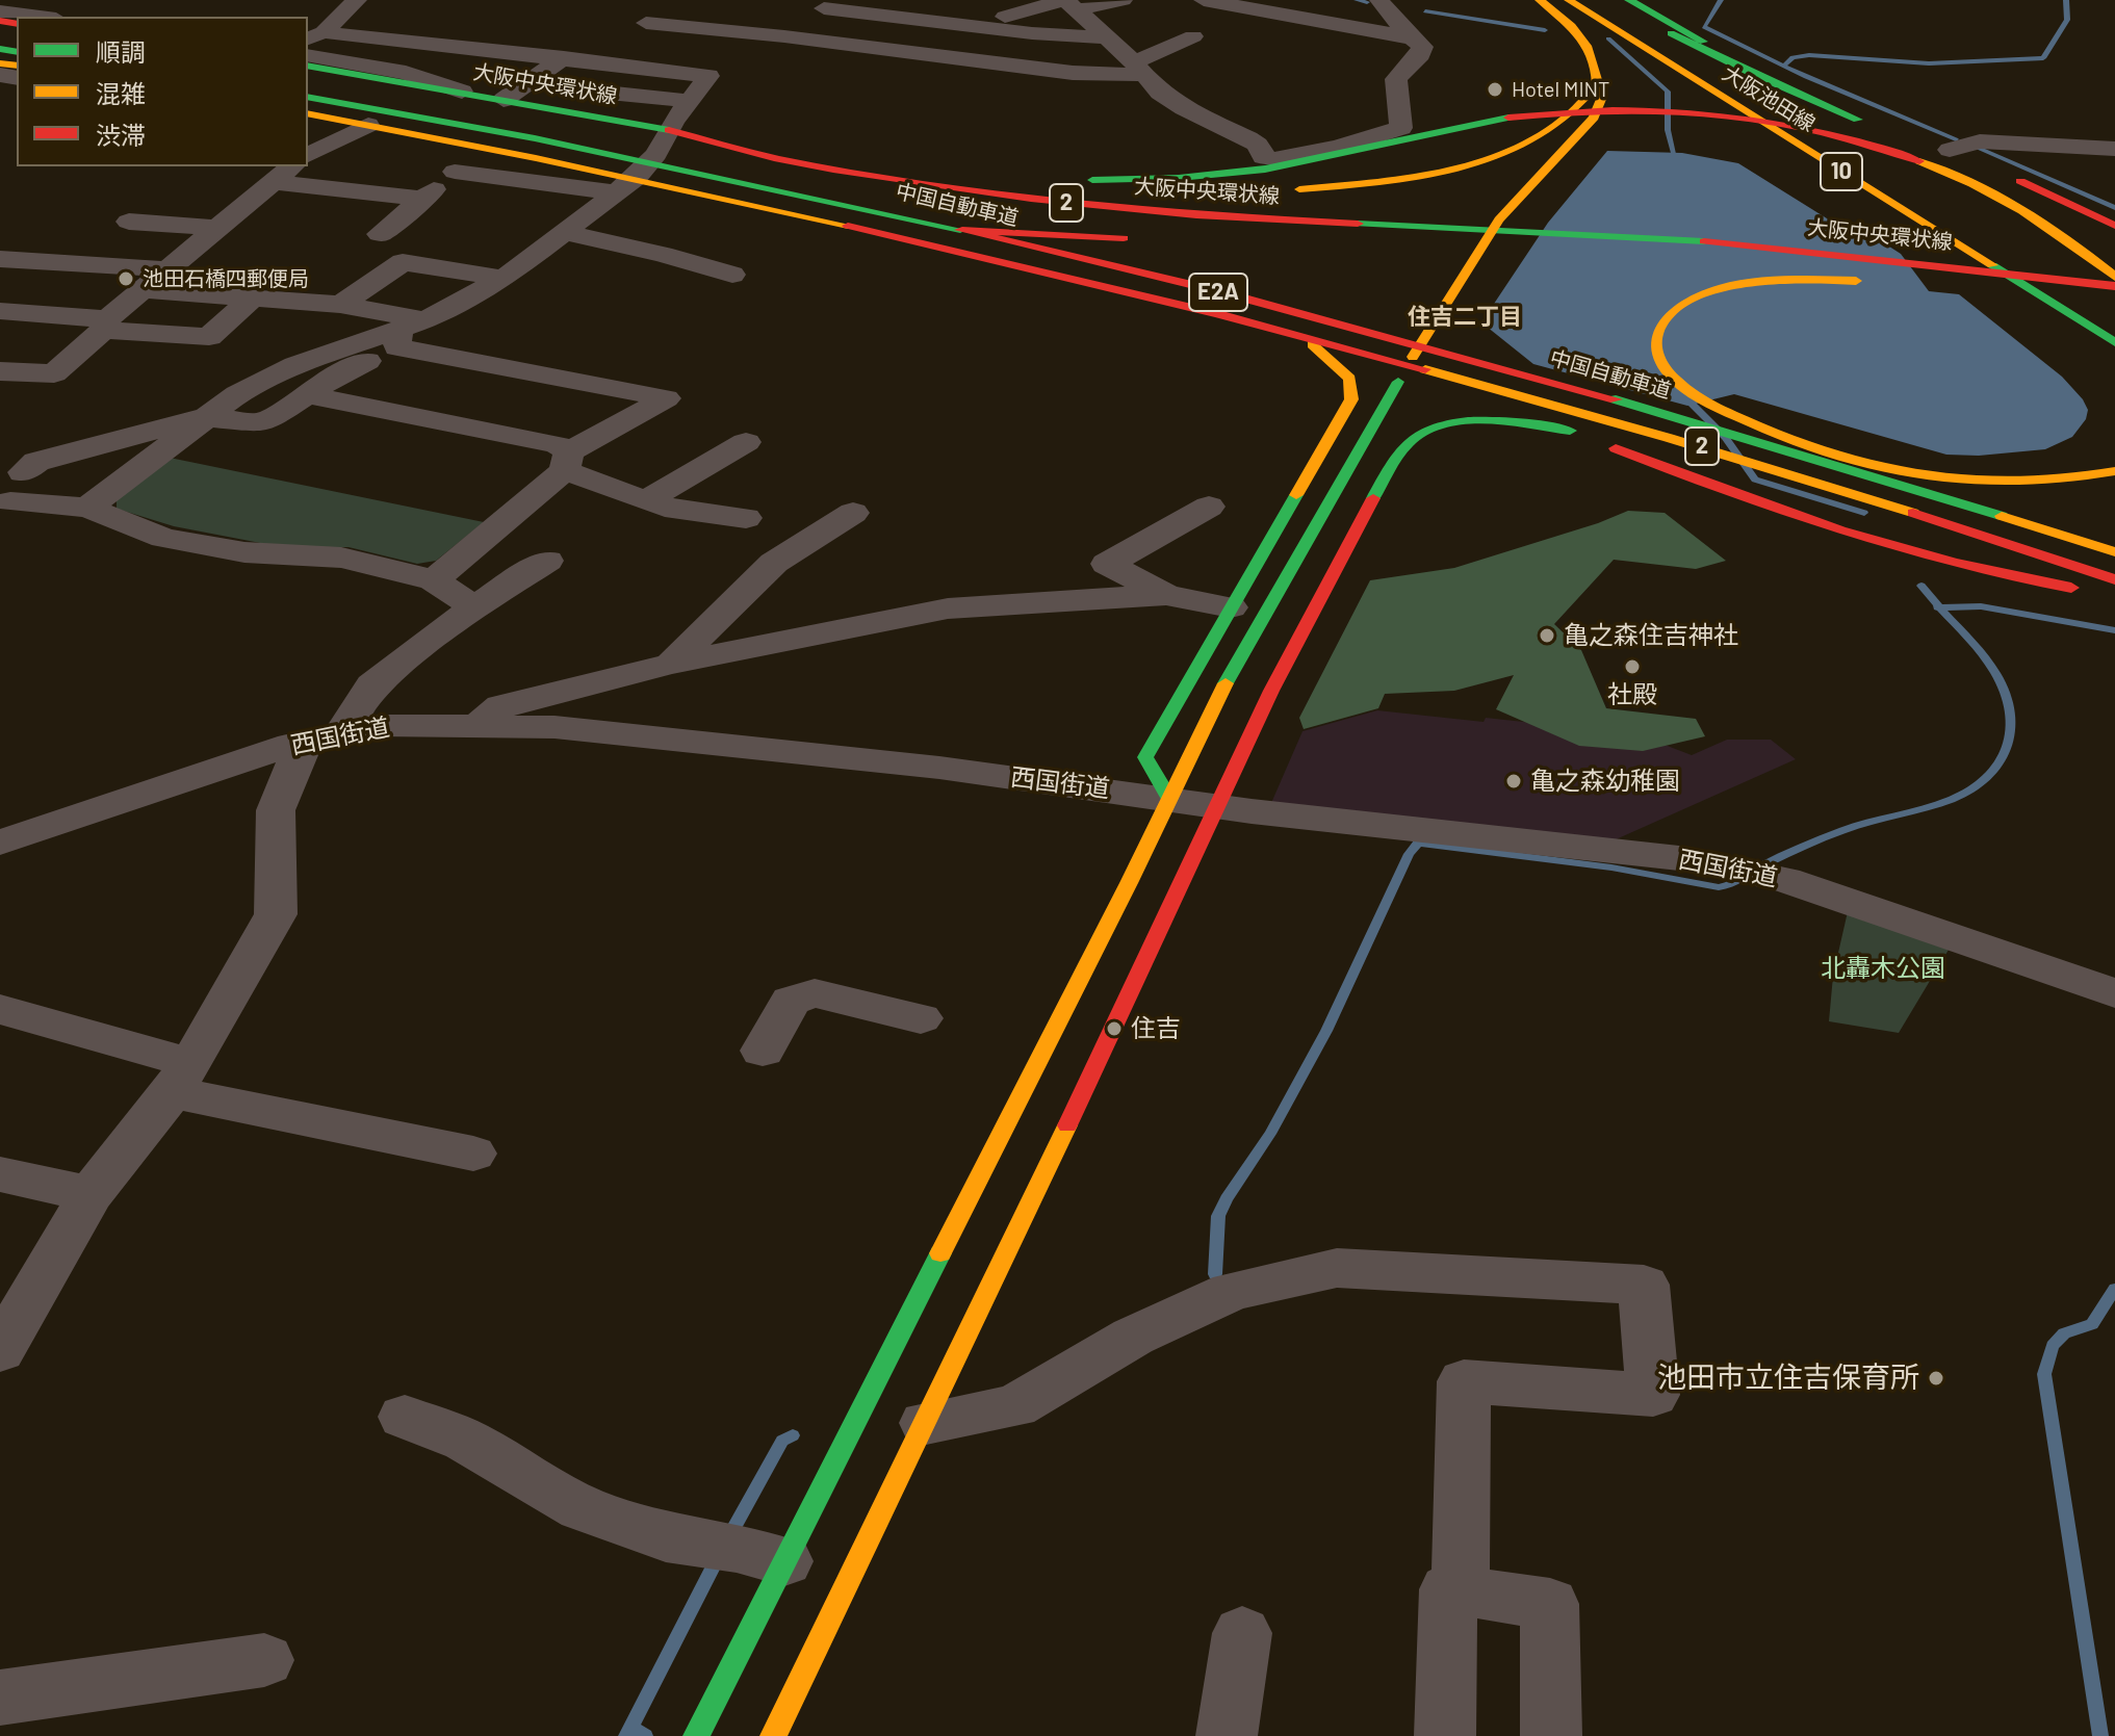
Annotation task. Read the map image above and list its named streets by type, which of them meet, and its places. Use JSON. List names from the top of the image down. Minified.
{"streets":{"main road":["大阪中央環状線","大阪池田線","10","2","中国自動車道","E2A"],"street":["西国街道"]},"crossings":[["大阪中央環状線","2"],["大阪池田線","10"]],"districts":["住吉二丁目"],"parks":["北轟木公園"],"places":["Hotel MINT","池田石橋四郵便局","亀之森住吉神社","社殿","亀之森幼稚園","住吉","池田市立住吉保育所"],"legend":["順調","混雑","渋滞"]}
